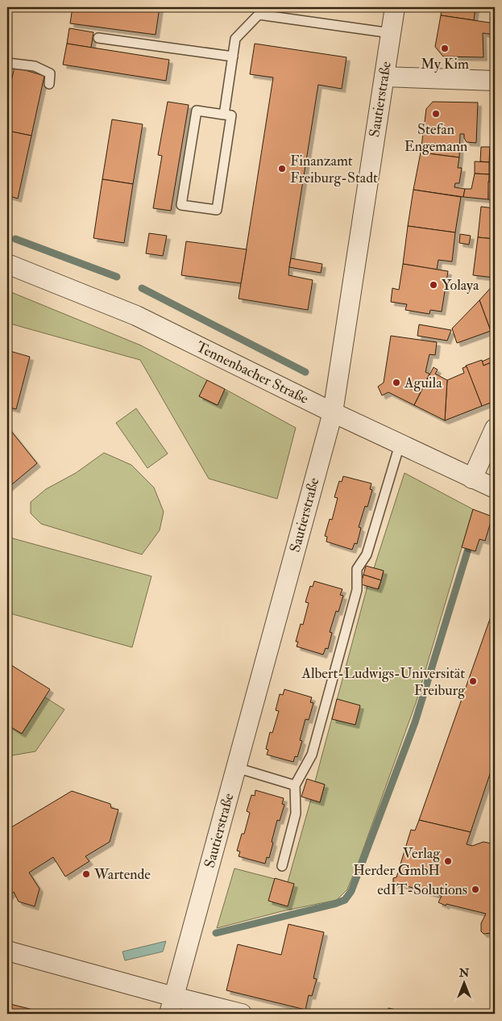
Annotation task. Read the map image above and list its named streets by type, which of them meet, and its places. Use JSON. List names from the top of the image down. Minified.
{"streets":{"street":["Sautierstraße","Tennenbacher Straße"]},"crossings":[["Sautierstraße","Tennenbacher Straße"]],"places":["My Kim","Stefan Engemann","Finanzamt Freiburg-Stadt","Yolaya","Aguila","Albert-Ludwigs-Universität Freiburg","Verlag Herder GmbH","Wartende","edIT-Solutions"],"north":"top"}
